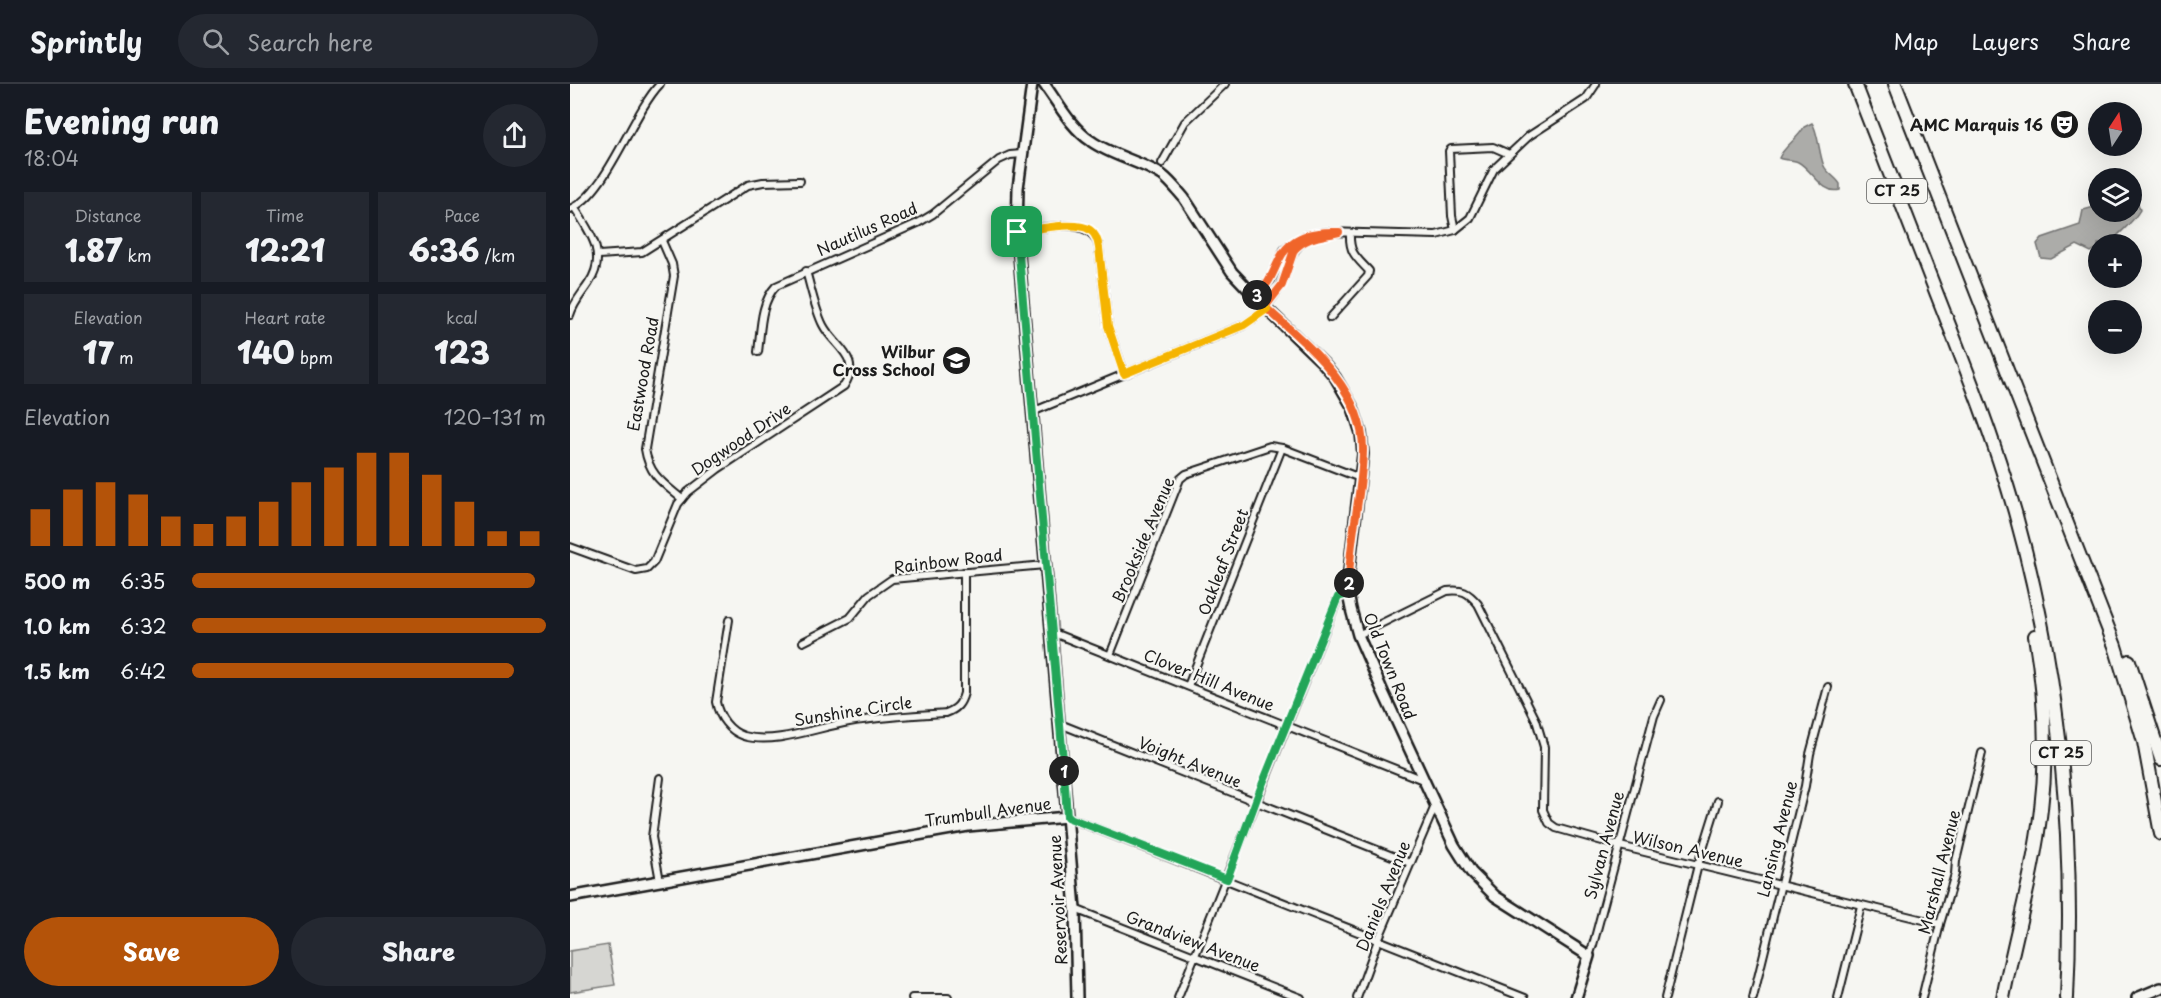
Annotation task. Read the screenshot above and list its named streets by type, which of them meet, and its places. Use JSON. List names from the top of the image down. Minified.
{"streets":{"highway":["CT 25"],"main road":["Old Town Road","Trumbull Avenue","Sylvan Avenue","Reservoir Avenue"],"street":["Nautilus Road","Eastwood Road","Dogwood Drive","Brookside Avenue","Rainbow Road","Oakleaf Street","Clover Hill Avenue","Sunshine Circle","Voight Avenue","Lansing Avenue","Wilson Avenue","Marshall Avenue","Daniels Avenue","Grandview Avenue"]},"crossings":[["Nautilus Road","Dogwood Drive"],["Nautilus Road","Reservoir Avenue"],["Eastwood Road","Dogwood Drive"],["Brookside Avenue","Oakleaf Street"],["Brookside Avenue","Old Town Road"],["Brookside Avenue","Clover Hill Avenue"],["Rainbow Road","Sunshine Circle"],["Rainbow Road","Reservoir Avenue"],["Oakleaf Street","Clover Hill Avenue"],["Old Town Road","Clover Hill Avenue"],["Old Town Road","Sylvan Avenue"],["Old Town Road","Wilson Avenue"],["Old Town Road","Daniels Avenue"],["Clover Hill Avenue","Reservoir Avenue"],["Voight Avenue","Daniels Avenue"],["Voight Avenue","Reservoir Avenue"],["Trumbull Avenue","Daniels Avenue"],["Trumbull Avenue","Reservoir Avenue"],["Lansing Avenue","Wilson Avenue"],["Sylvan Avenue","Wilson Avenue"],["Wilson Avenue","Marshall Avenue"],["Reservoir Avenue","Grandview Avenue"]],"places":{"theatre":["AMC Marquis 16"],"school or university":["Wilbur Cross School"]},"north":"top","page":{"header":"Sprintly","search":"Search here","nav":["Map","Layers","Share"],"heading":["Evening run","18:04"],"map_buttons":["+","−"],"stats":[["Distance","1.87 km"],["Time","12:21"],["Pace","6:36 /km"],["Elevation","17 m"],["Heart rate","140 bpm"],["kcal","123"]],"pins":["3","2","1"],"chart":["Elevation","120–131 m"],"list":[{"name":"500 m","note":"6:35"},{"name":"1.0 km","note":"6:32"},{"name":"1.5 km","note":"6:42"}],"buttons":["Save","Share"]}}
